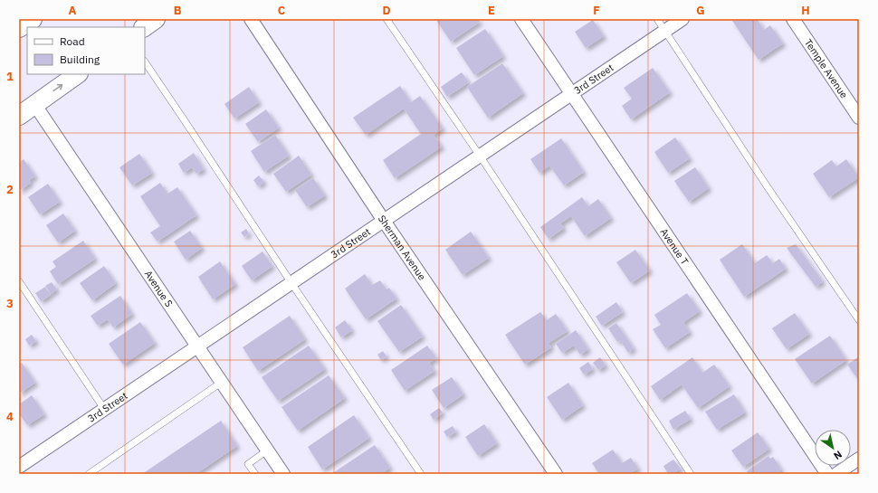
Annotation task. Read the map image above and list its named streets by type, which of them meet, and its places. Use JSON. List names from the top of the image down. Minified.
{"streets":{"street":["Temple Avenue","3rd Street","Sherman Avenue","Avenue T","Avenue S"]},"crossings":[["3rd Street","Sherman Avenue"],["3rd Street","Avenue T"],["3rd Street","Avenue S"]],"legend":["Road","Building"],"north":"bottom right","grid":{"columns":["A","B","C","D","E","F","G","H"],"rows":["1","2","3","4"]}}
